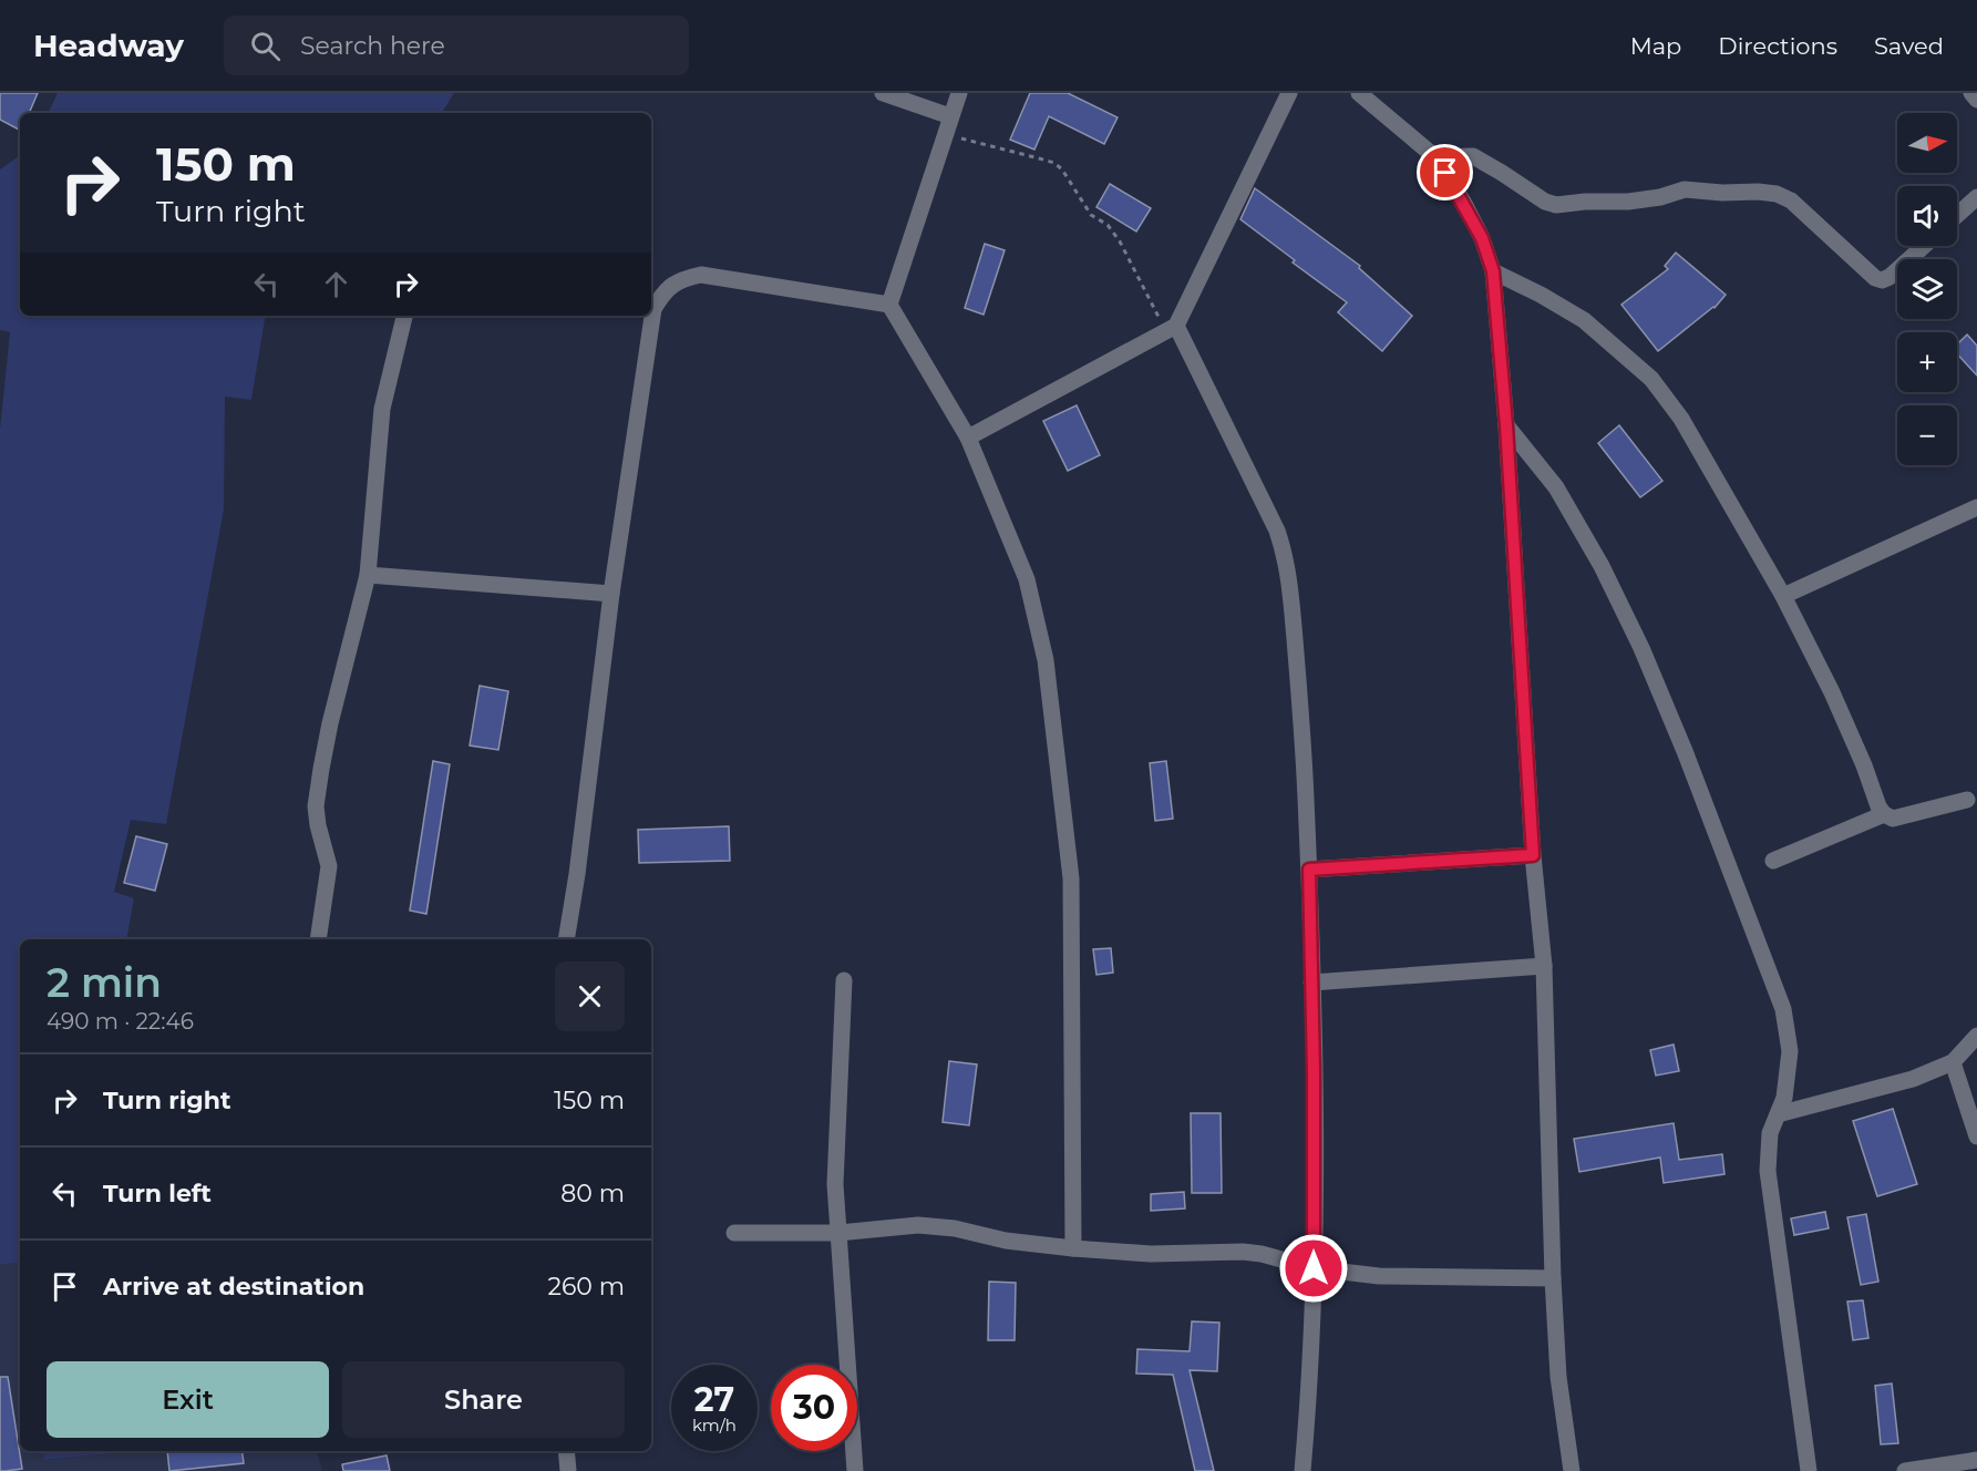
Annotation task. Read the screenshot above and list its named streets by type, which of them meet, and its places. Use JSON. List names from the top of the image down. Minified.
{"north":"right","page":{"header":"Headway","search":"Search here","nav":["Map","Directions","Saved"],"map_buttons":["+","−"],"turn":["150 m","Turn right"],"heading":["2 min","490 m · 22:46"],"list":[{"name":"Turn right","value":"150 m"},{"name":"Turn left","value":"80 m"},{"name":"Arrive at destination","value":"260 m"}],"buttons":["Exit","Share"],"speed":"27 km/h","limit":"30"}}
